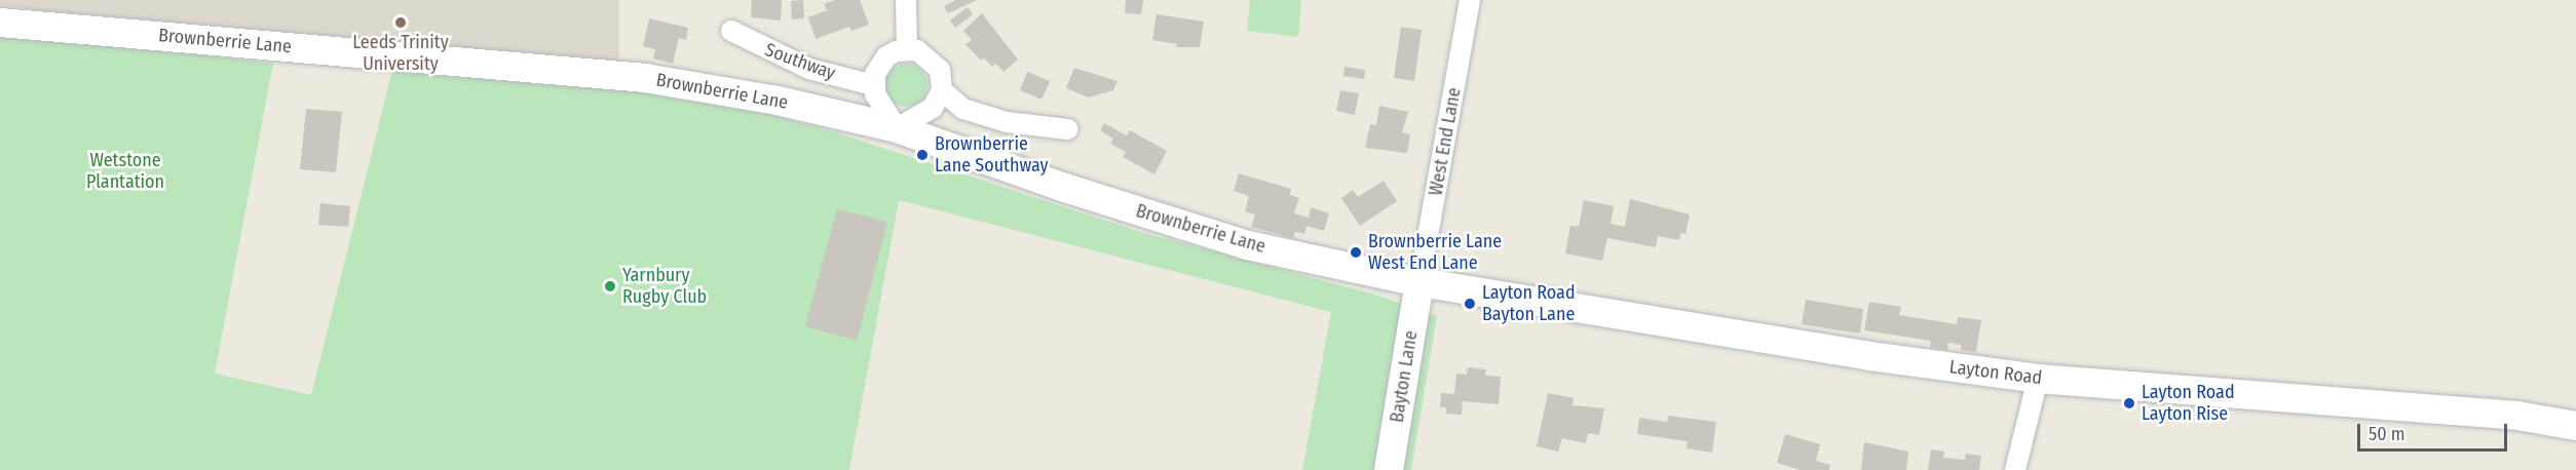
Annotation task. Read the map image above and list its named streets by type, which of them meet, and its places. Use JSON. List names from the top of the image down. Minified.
{"streets":{"street":["Brownberrie Lane","Southway","West End Lane","Layton Road","Bayton Lane"]},"crossings":[["Brownberrie Lane","Southway"],["Brownberrie Lane","West End Lane"],["Brownberrie Lane","Layton Road"],["Brownberrie Lane","Bayton Lane"],["West End Lane","Layton Road"],["West End Lane","Bayton Lane"],["Layton Road","Bayton Lane"]],"parks":["Wetstone Plantation"],"places":["Leeds Trinity University","Brownberrie Lane Southway","Brownberrie Lane West End Lane","Yarnbury Rugby Club","Layton Road Bayton Lane","Layton Road Layton Rise"],"scale_bar":"50 m"}
